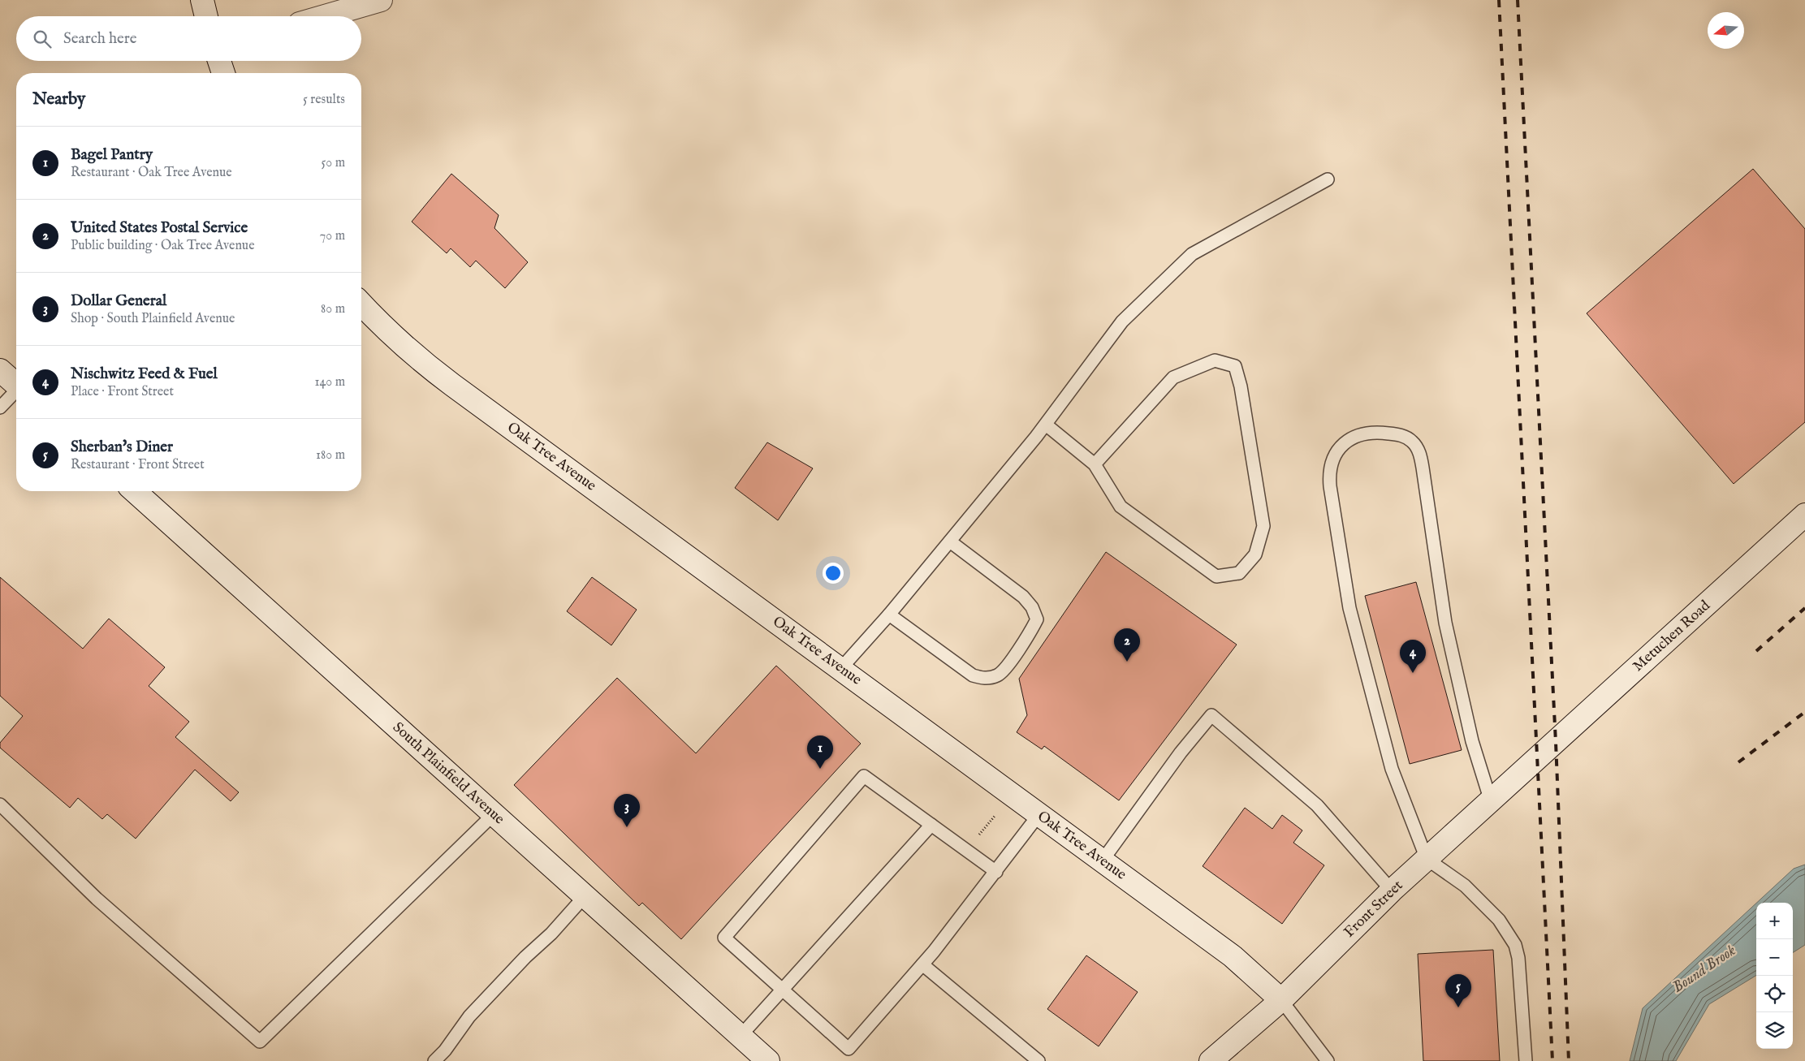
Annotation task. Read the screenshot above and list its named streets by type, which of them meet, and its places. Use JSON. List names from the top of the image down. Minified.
{"streets":{"street":["Oak Tree Avenue","Metuchen Road","South Plainfield Avenue","Front Street"]},"crossings":[["Oak Tree Avenue","Front Street"],["Metuchen Road","Front Street"]],"water":["Bound Brook"],"north":"left","page":{"search":"Search here","heading":["Nearby","5 results"],"list":[{"mark":"1","name":"Bagel Pantry","note":"Restaurant · Oak Tree Avenue","value":"50 m"},{"mark":"2","name":"United States Postal Service","note":"Public building · Oak Tree Avenue","value":"70 m"},{"mark":"3","name":"Dollar General","note":"Shop · South Plainfield Avenue","value":"80 m"},{"mark":"4","name":"Nischwitz Feed & Fuel","note":"Place · Front Street","value":"140 m"},{"mark":"5","name":"Sherban's Diner","note":"Restaurant · Front Street","value":"180 m"}],"pins":["2","4","1","3","5"],"map_buttons":["+","−"]}}
